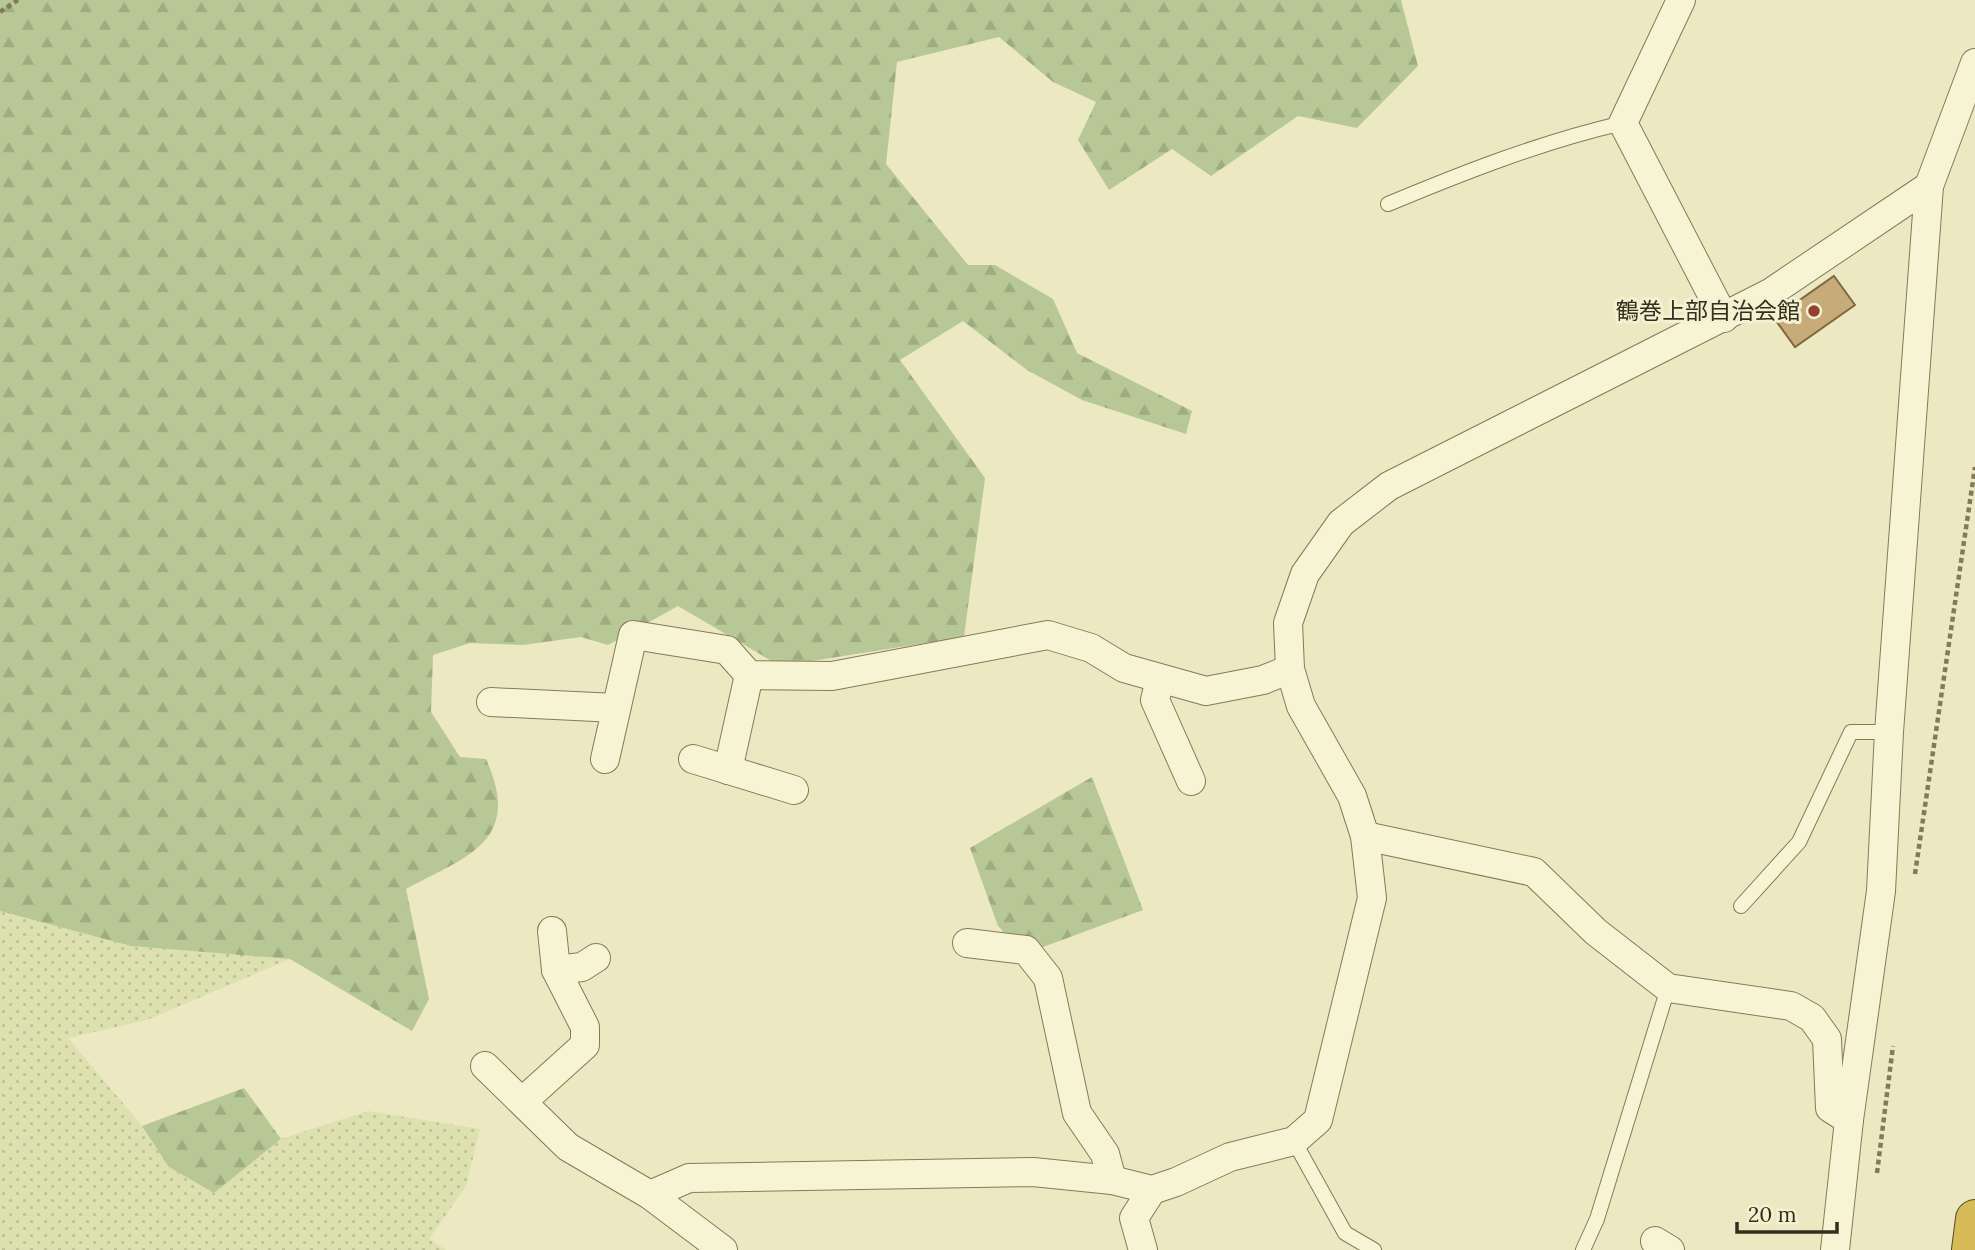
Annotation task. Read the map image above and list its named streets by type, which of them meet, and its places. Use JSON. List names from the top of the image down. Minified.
{"places":["鶴巻上部自治会館"],"scale_bar":"20 m"}
